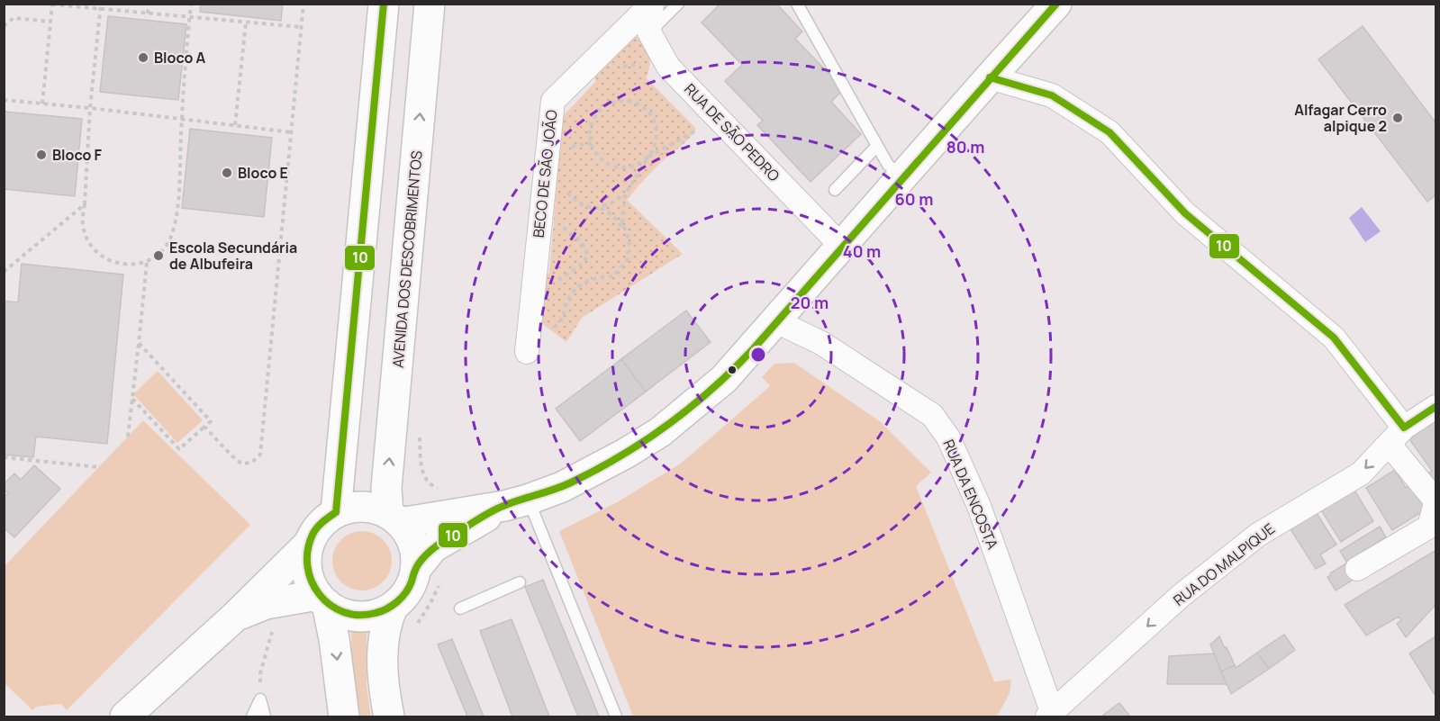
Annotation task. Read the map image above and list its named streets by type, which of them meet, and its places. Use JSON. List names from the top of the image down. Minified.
{"streets":{"main road":["AVENIDA DOS DESCOBRIMENTOS"],"street":["RUA DE SÃO PEDRO","BECO DE SÃO JOÃO","RUA DA ENCOSTA","RUA DO MALPIQUE"]},"crossings":[["RUA DA ENCOSTA","RUA DO MALPIQUE"]],"one_way":["RUA DO MALPIQUE"],"places":["Bloco A","Alfagar Cerro alpique 2","Bloco F","Bloco E","Escola Secundária de Albufeira"],"lines":["transit line 10"],"rings":["80 m","60 m","40 m","20 m"]}
